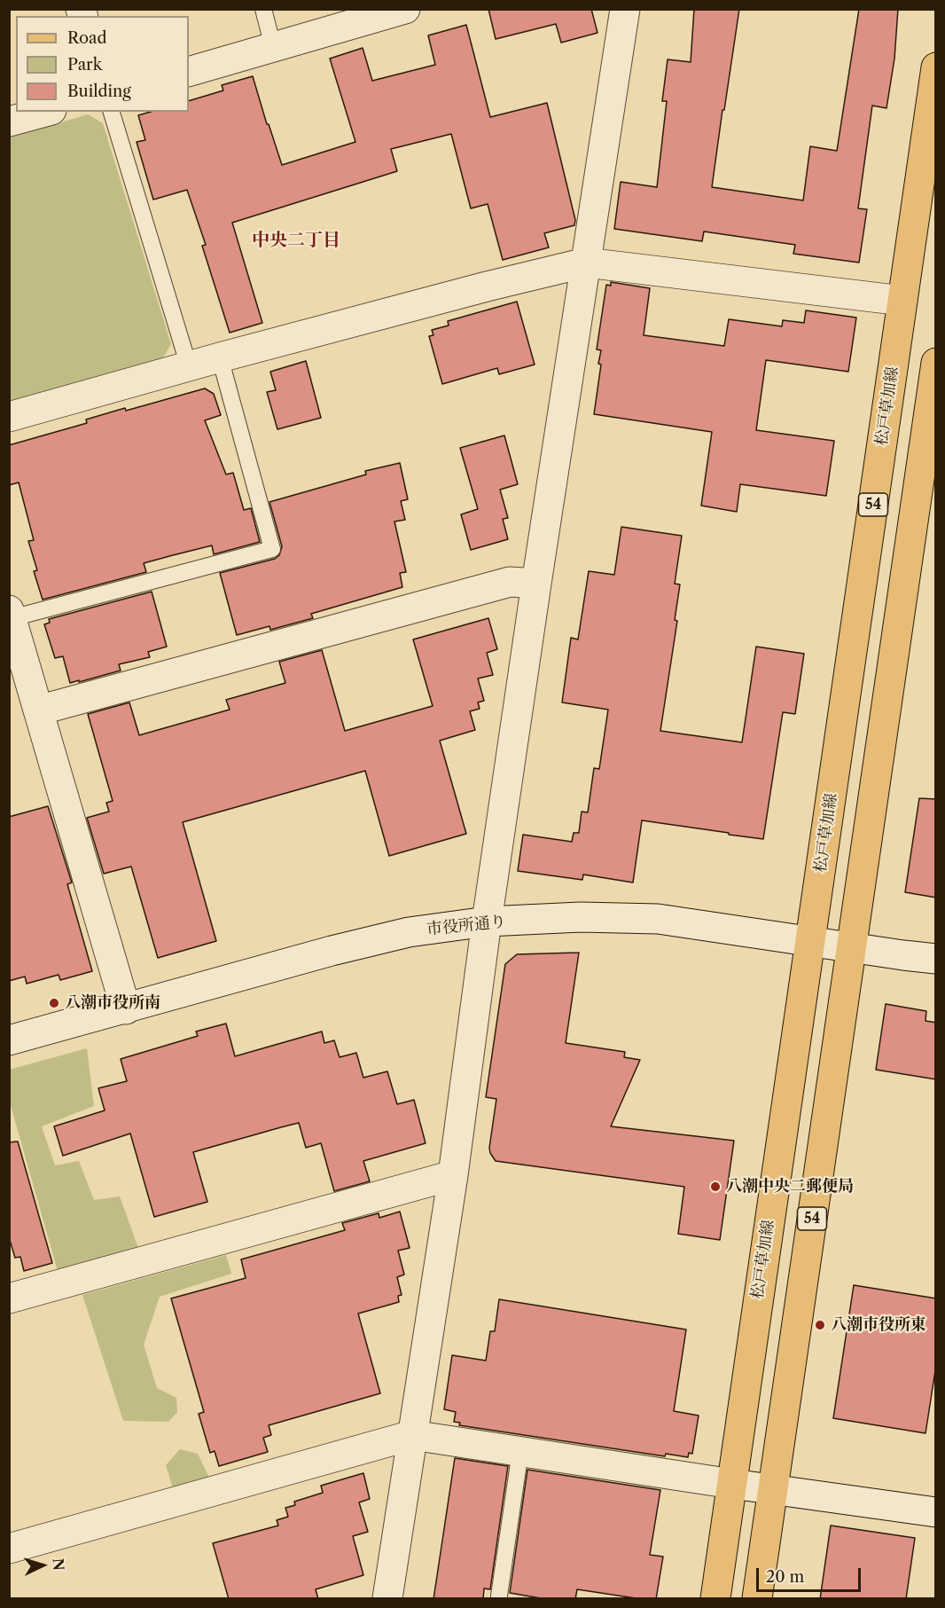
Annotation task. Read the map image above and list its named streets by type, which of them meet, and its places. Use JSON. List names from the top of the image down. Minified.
{"streets":{"main road":["松戸草加線","54"],"street":["市役所通り"]},"crossings":[["松戸草加線","市役所通り"],["54","市役所通り"]],"districts":["中央二丁目"],"places":["八潮市役所南","八潮中央二郵便局","八潮市役所東"],"legend":["Road","Park","Building"],"scale_bar":"20 m","north":"right"}
